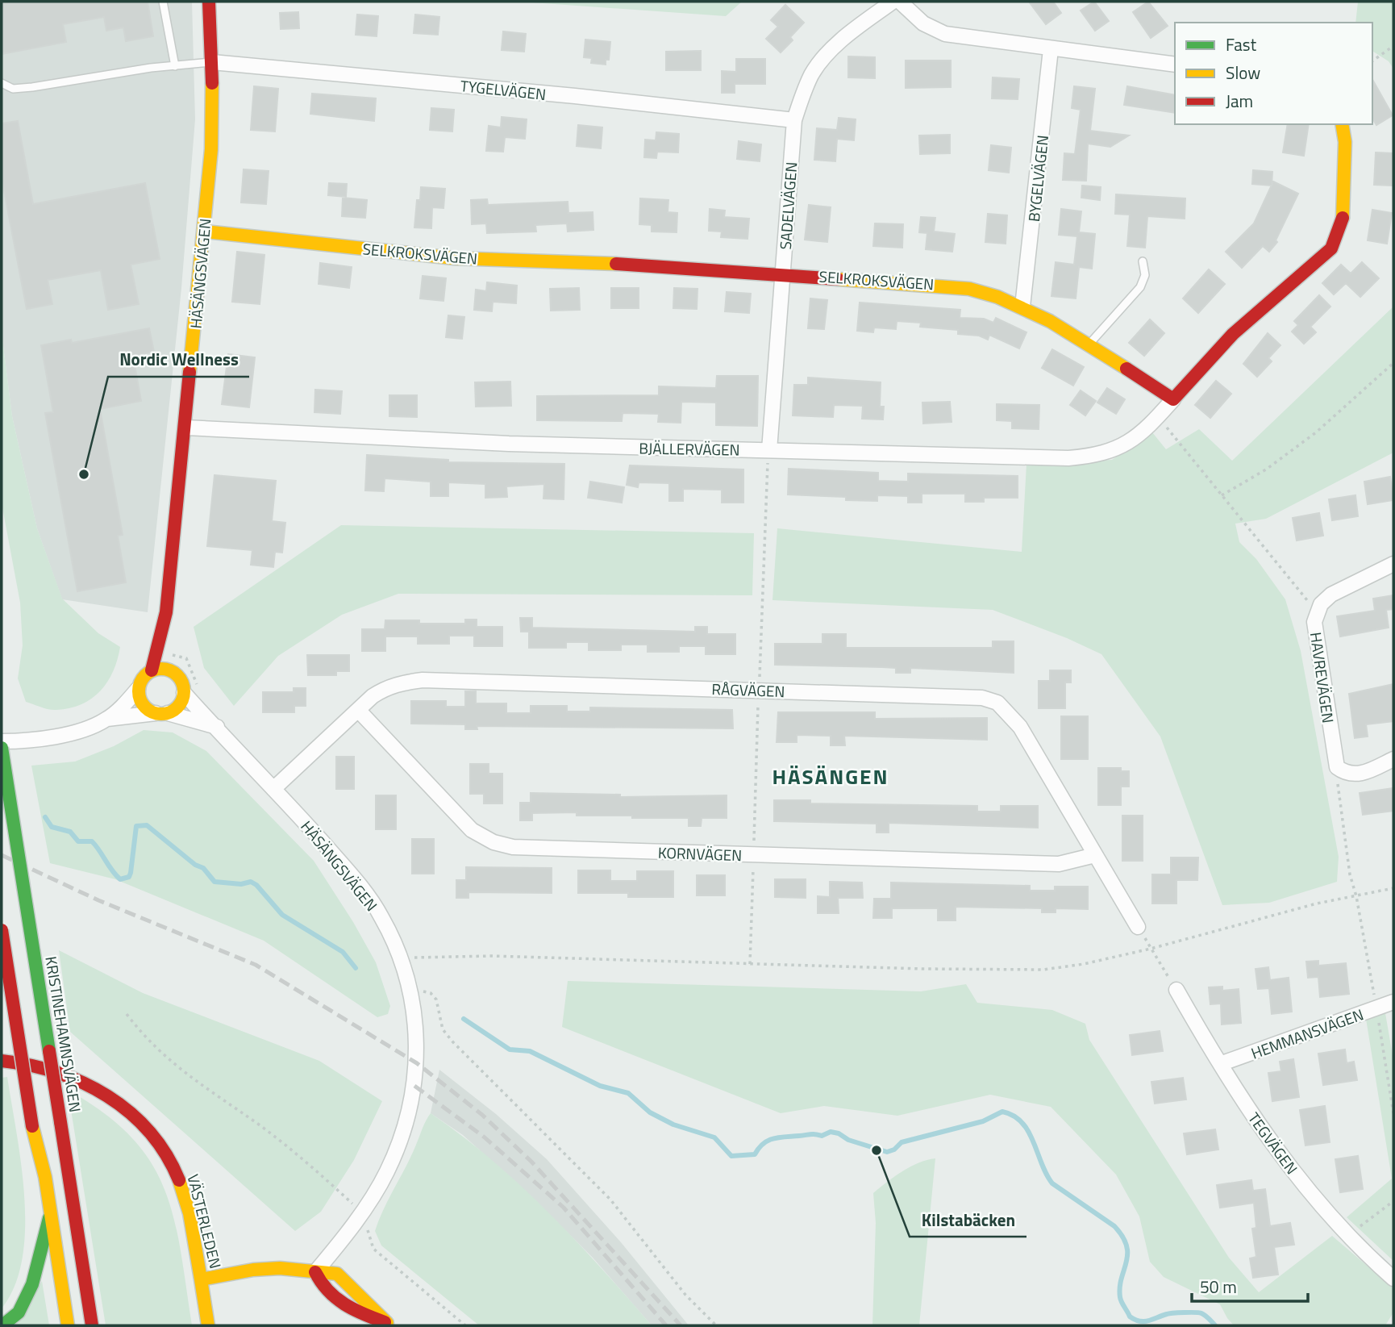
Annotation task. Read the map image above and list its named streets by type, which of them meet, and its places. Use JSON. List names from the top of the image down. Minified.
{"streets":{"main road":["SELKROKSVÄGEN","HÄSÄNGSVÄGEN","KRISTINEHAMNSVÄGEN","VÄSTERLEDEN"],"street":["TYGELVÄGEN","BYGELVÄGEN","SADELVÄGEN","BJÄLLERVÄGEN","HAVREVÄGEN","RÅGVÄGEN","KORNVÄGEN","HEMMANSVÄGEN","TEGVÄGEN"]},"crossings":[["TYGELVÄGEN","SADELVÄGEN"],["TYGELVÄGEN","HÄSÄNGSVÄGEN"],["BYGELVÄGEN","SELKROKSVÄGEN"],["SADELVÄGEN","SELKROKSVÄGEN"],["SADELVÄGEN","BJÄLLERVÄGEN"],["SELKROKSVÄGEN","HÄSÄNGSVÄGEN"],["SELKROKSVÄGEN","BJÄLLERVÄGEN"],["HÄSÄNGSVÄGEN","BJÄLLERVÄGEN"],["HÄSÄNGSVÄGEN","RÅGVÄGEN"],["HÄSÄNGSVÄGEN","VÄSTERLEDEN"],["RÅGVÄGEN","KORNVÄGEN"],["HEMMANSVÄGEN","TEGVÄGEN"]],"districts":["HÄSÄNGEN"],"places":["Nordic Wellness","Kilstabäcken"],"legend":["Fast","Slow","Jam"],"scale_bar":"50 m"}
